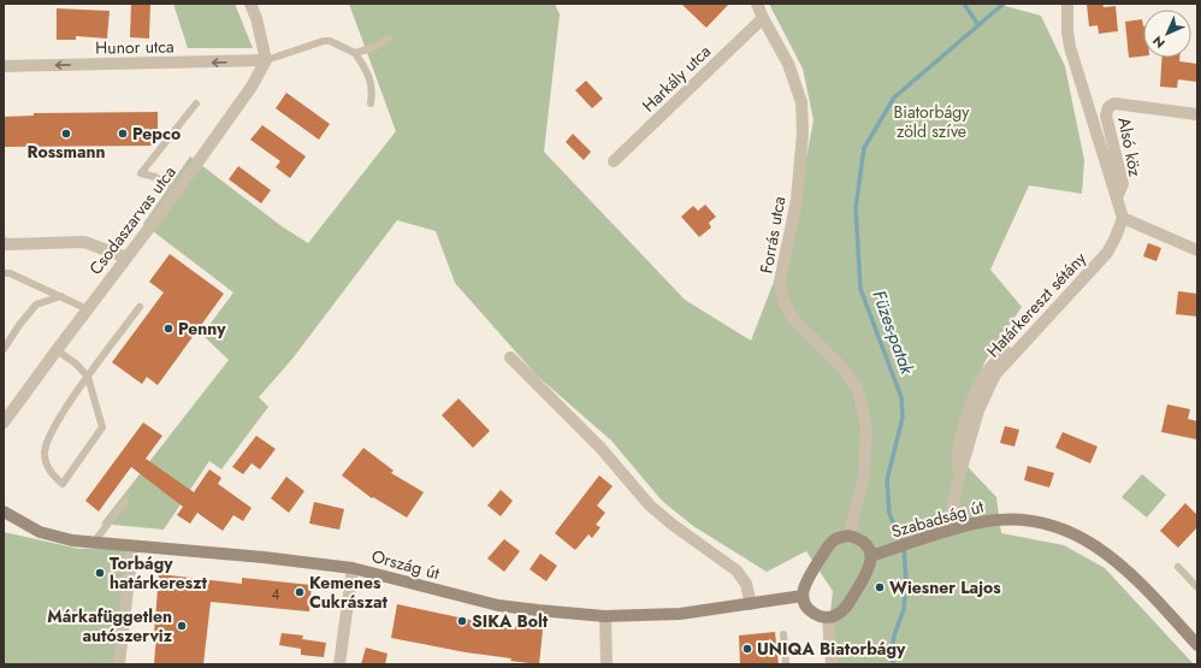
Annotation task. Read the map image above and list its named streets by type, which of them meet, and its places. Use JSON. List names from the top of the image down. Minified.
{"streets":{"main road":["Szabadság út","Ország út"],"street":["Hunor utca","Harkály utca","Alsó köz","Csodaszarvas utca","Forrás utca","Határkereszt sétány"]},"crossings":[["Hunor utca","Csodaszarvas utca"],["Harkály utca","Forrás utca"],["Forrás utca","Szabadság út"],["Forrás utca","Ország út"],["Határkereszt sétány","Szabadság út"],["Szabadság út","Ország út"]],"one_way":["Hunor utca"],"water":["Füzes-patak"],"parks":["Biatorbágy zöld szíve"],"places":["Rossmann","Pepco","Penny","Torbágy határkereszt","Wiesner Lajos","Kemenes Cukrászat","SIKA Bolt","Márkafüggetlen autószerviz","UNIQA Biatorbágy"],"house_numbers":["4"],"north":"bottom left"}
